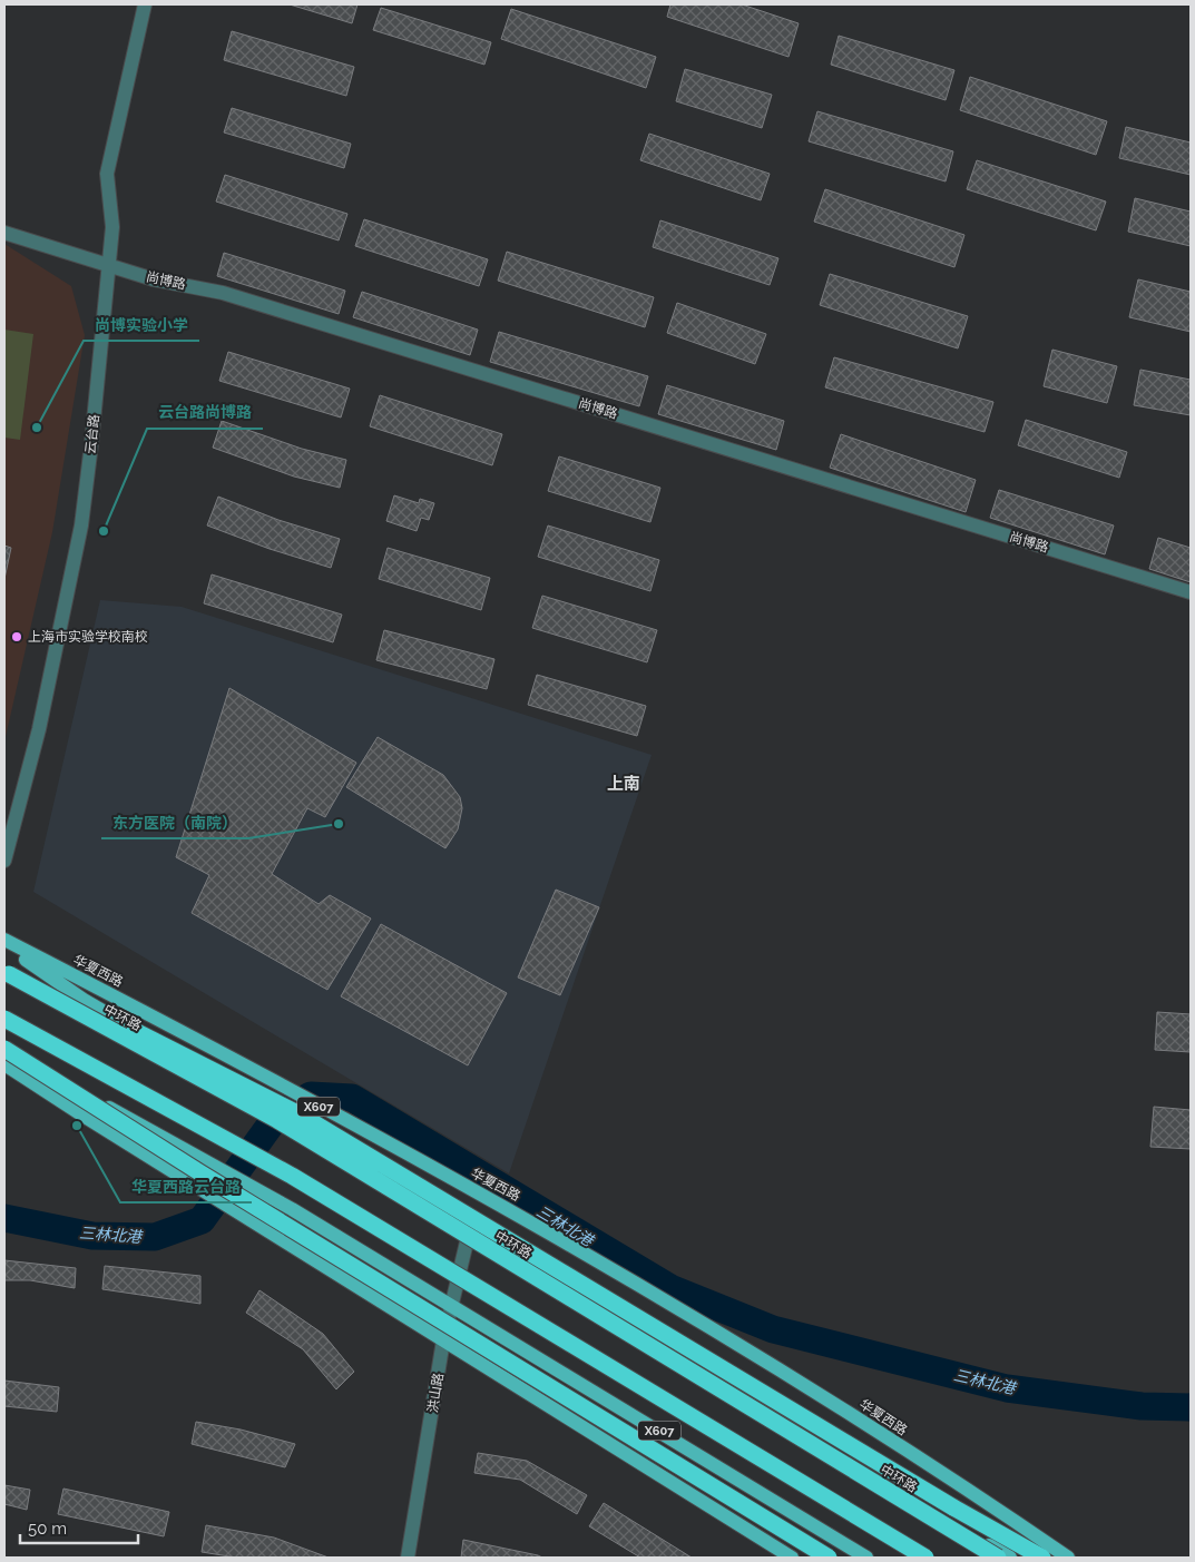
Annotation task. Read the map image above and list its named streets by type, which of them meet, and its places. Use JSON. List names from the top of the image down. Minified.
{"streets":{"highway":["中环路"],"main road":["华夏西路","X607"],"street":["尚博路","云台路","洪山路"]},"crossings":[["尚博路","云台路"],["华夏西路","洪山路"],["X607","洪山路"]],"districts":["上南"],"water":["三林北港"],"places":["尚博实验小学","云台路尚博路","上海市实验学校南校","东方医院（南院）","华夏西路云台路"],"scale_bar":"50 m"}
